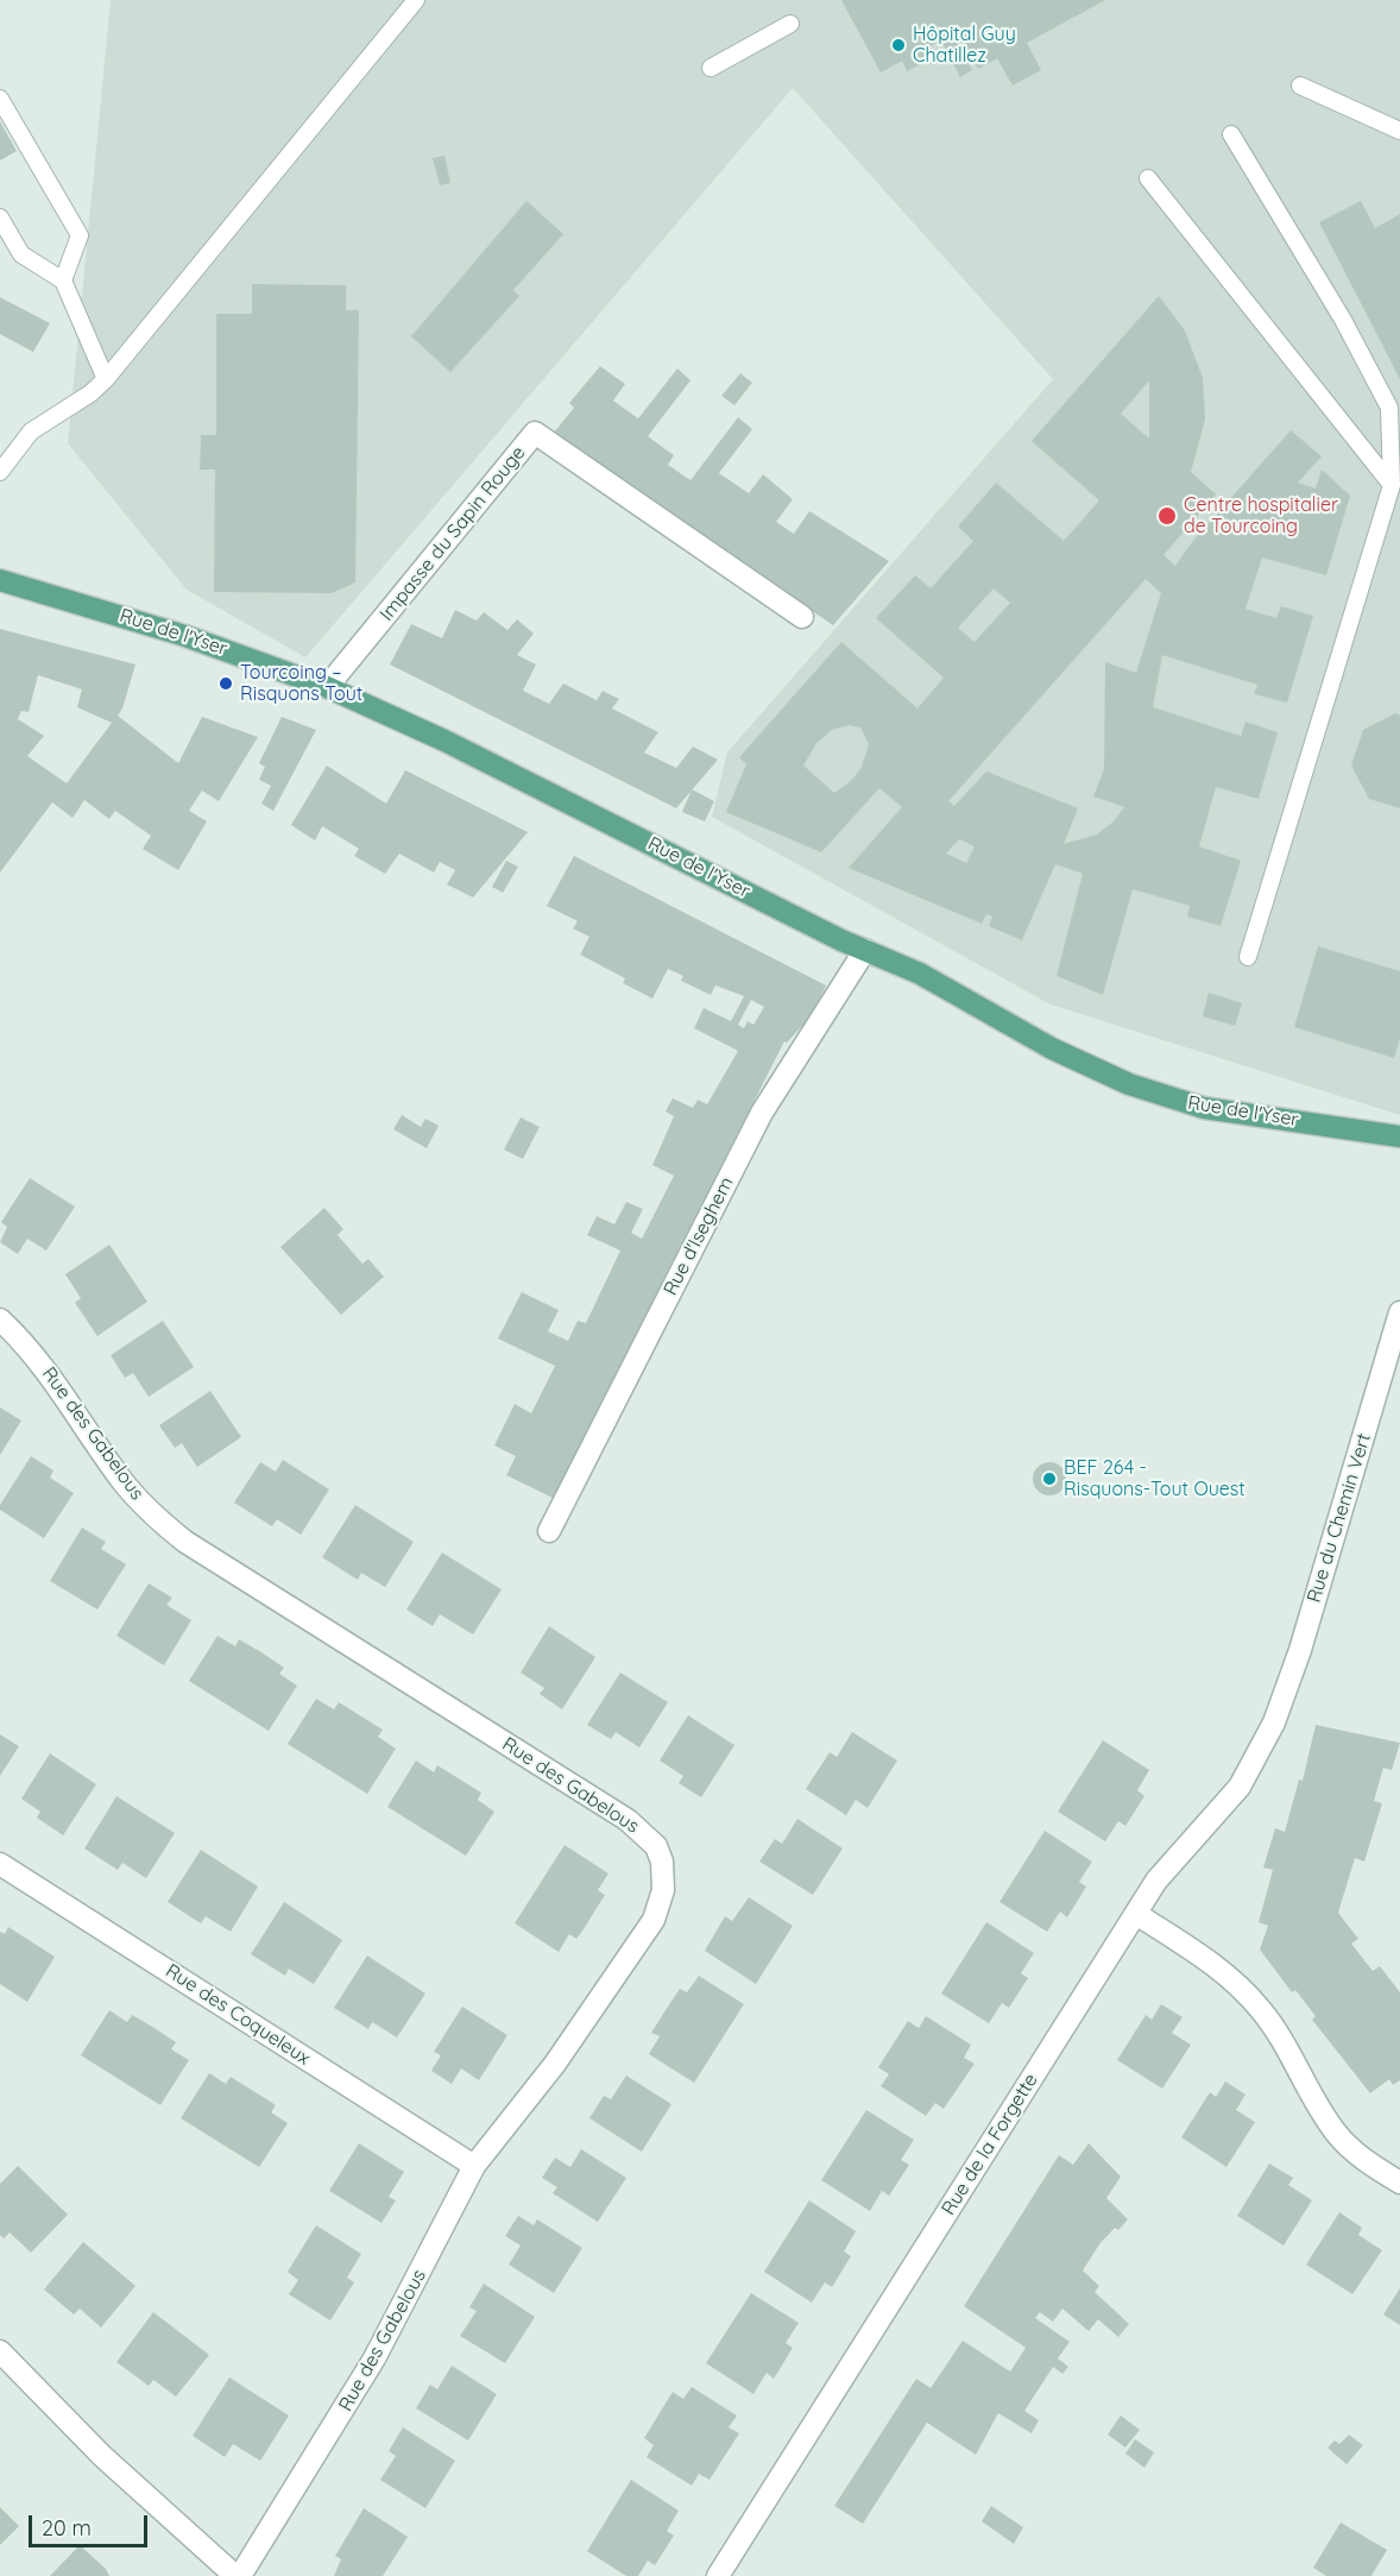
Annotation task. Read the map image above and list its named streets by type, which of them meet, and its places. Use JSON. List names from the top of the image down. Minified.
{"streets":{"main road":["Rue de l'Yser"],"street":["Impasse du Sapin Rouge","Rue d'Iseghem","Rue des Gabelous","Rue du Chemin Vert","Rue des Coqueleux","Rue de la Forgette"]},"crossings":[["Impasse du Sapin Rouge","Rue de l'Yser"],["Rue de l'Yser","Rue d'Iseghem"],["Rue des Gabelous","Rue des Coqueleux"],["Rue du Chemin Vert","Rue de la Forgette"]],"places":["Hôpital Guy Chatillez","Centre hospitalier de Tourcoing","Tourcoing – Risquons Tout","BEF 264 - Risquons-Tout Ouest"],"scale_bar":"20 m"}
